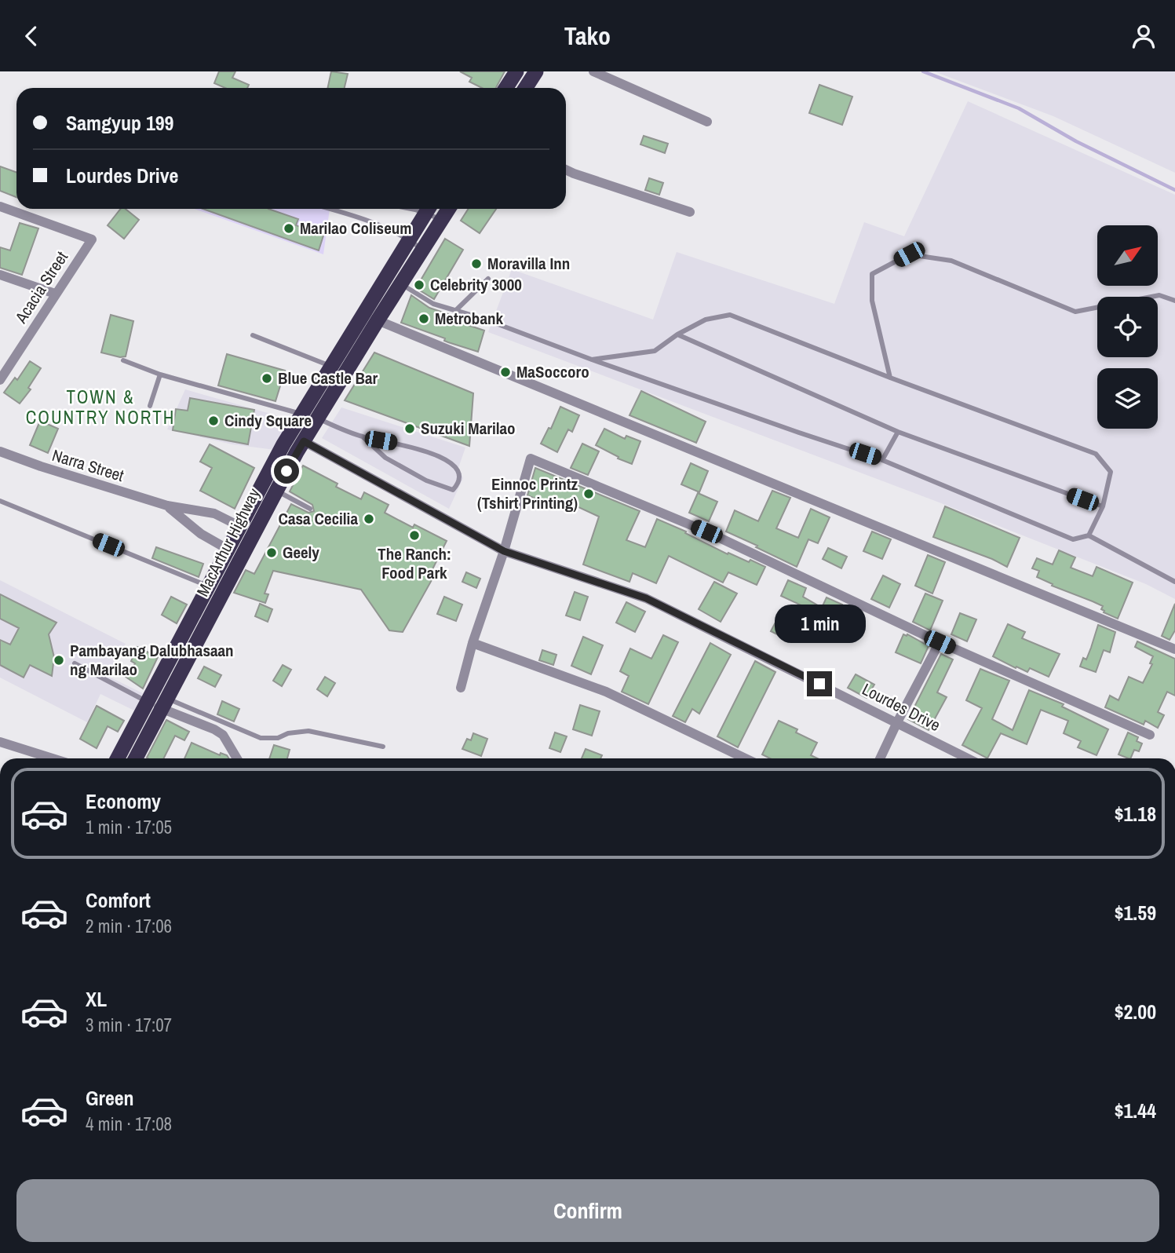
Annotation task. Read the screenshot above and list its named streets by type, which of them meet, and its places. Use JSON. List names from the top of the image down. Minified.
{"streets":{"highway":["MacArthur Highway"],"street":["Acacia Street","Narra Street","Lourdes Drive"]},"crossings":[["Narra Street","MacArthur Highway"],["MacArthur Highway","Lourdes Drive"]],"districts":["TOWN & COUNTRY NORTH"],"places":["Marilao Coliseum","Moravilla Inn","Celebrity 3000","Metrobank","MaSoccoro","Blue Castle Bar","Cindy Square","Suzuki Marilao","Einnoc Printz (Tshirt Printing)","Casa Cecilia","The Ranch: Food Park","Geely","Pambayang Dalubhasaan ng Marilao"],"north":"top right","page":{"header":"Tako","banner":["Samgyup 199","Lourdes Drive"],"bubble":"1 min","list":[{"name":"Economy","note":"1 min · 17:05","value":"$1.18"},{"name":"Comfort","note":"2 min · 17:06","value":"$1.59"},{"name":"XL","note":"3 min · 17:07","value":"$2.00"},{"name":"Green","note":"4 min · 17:08","value":"$1.44"}],"buttons":"Confirm"}}
